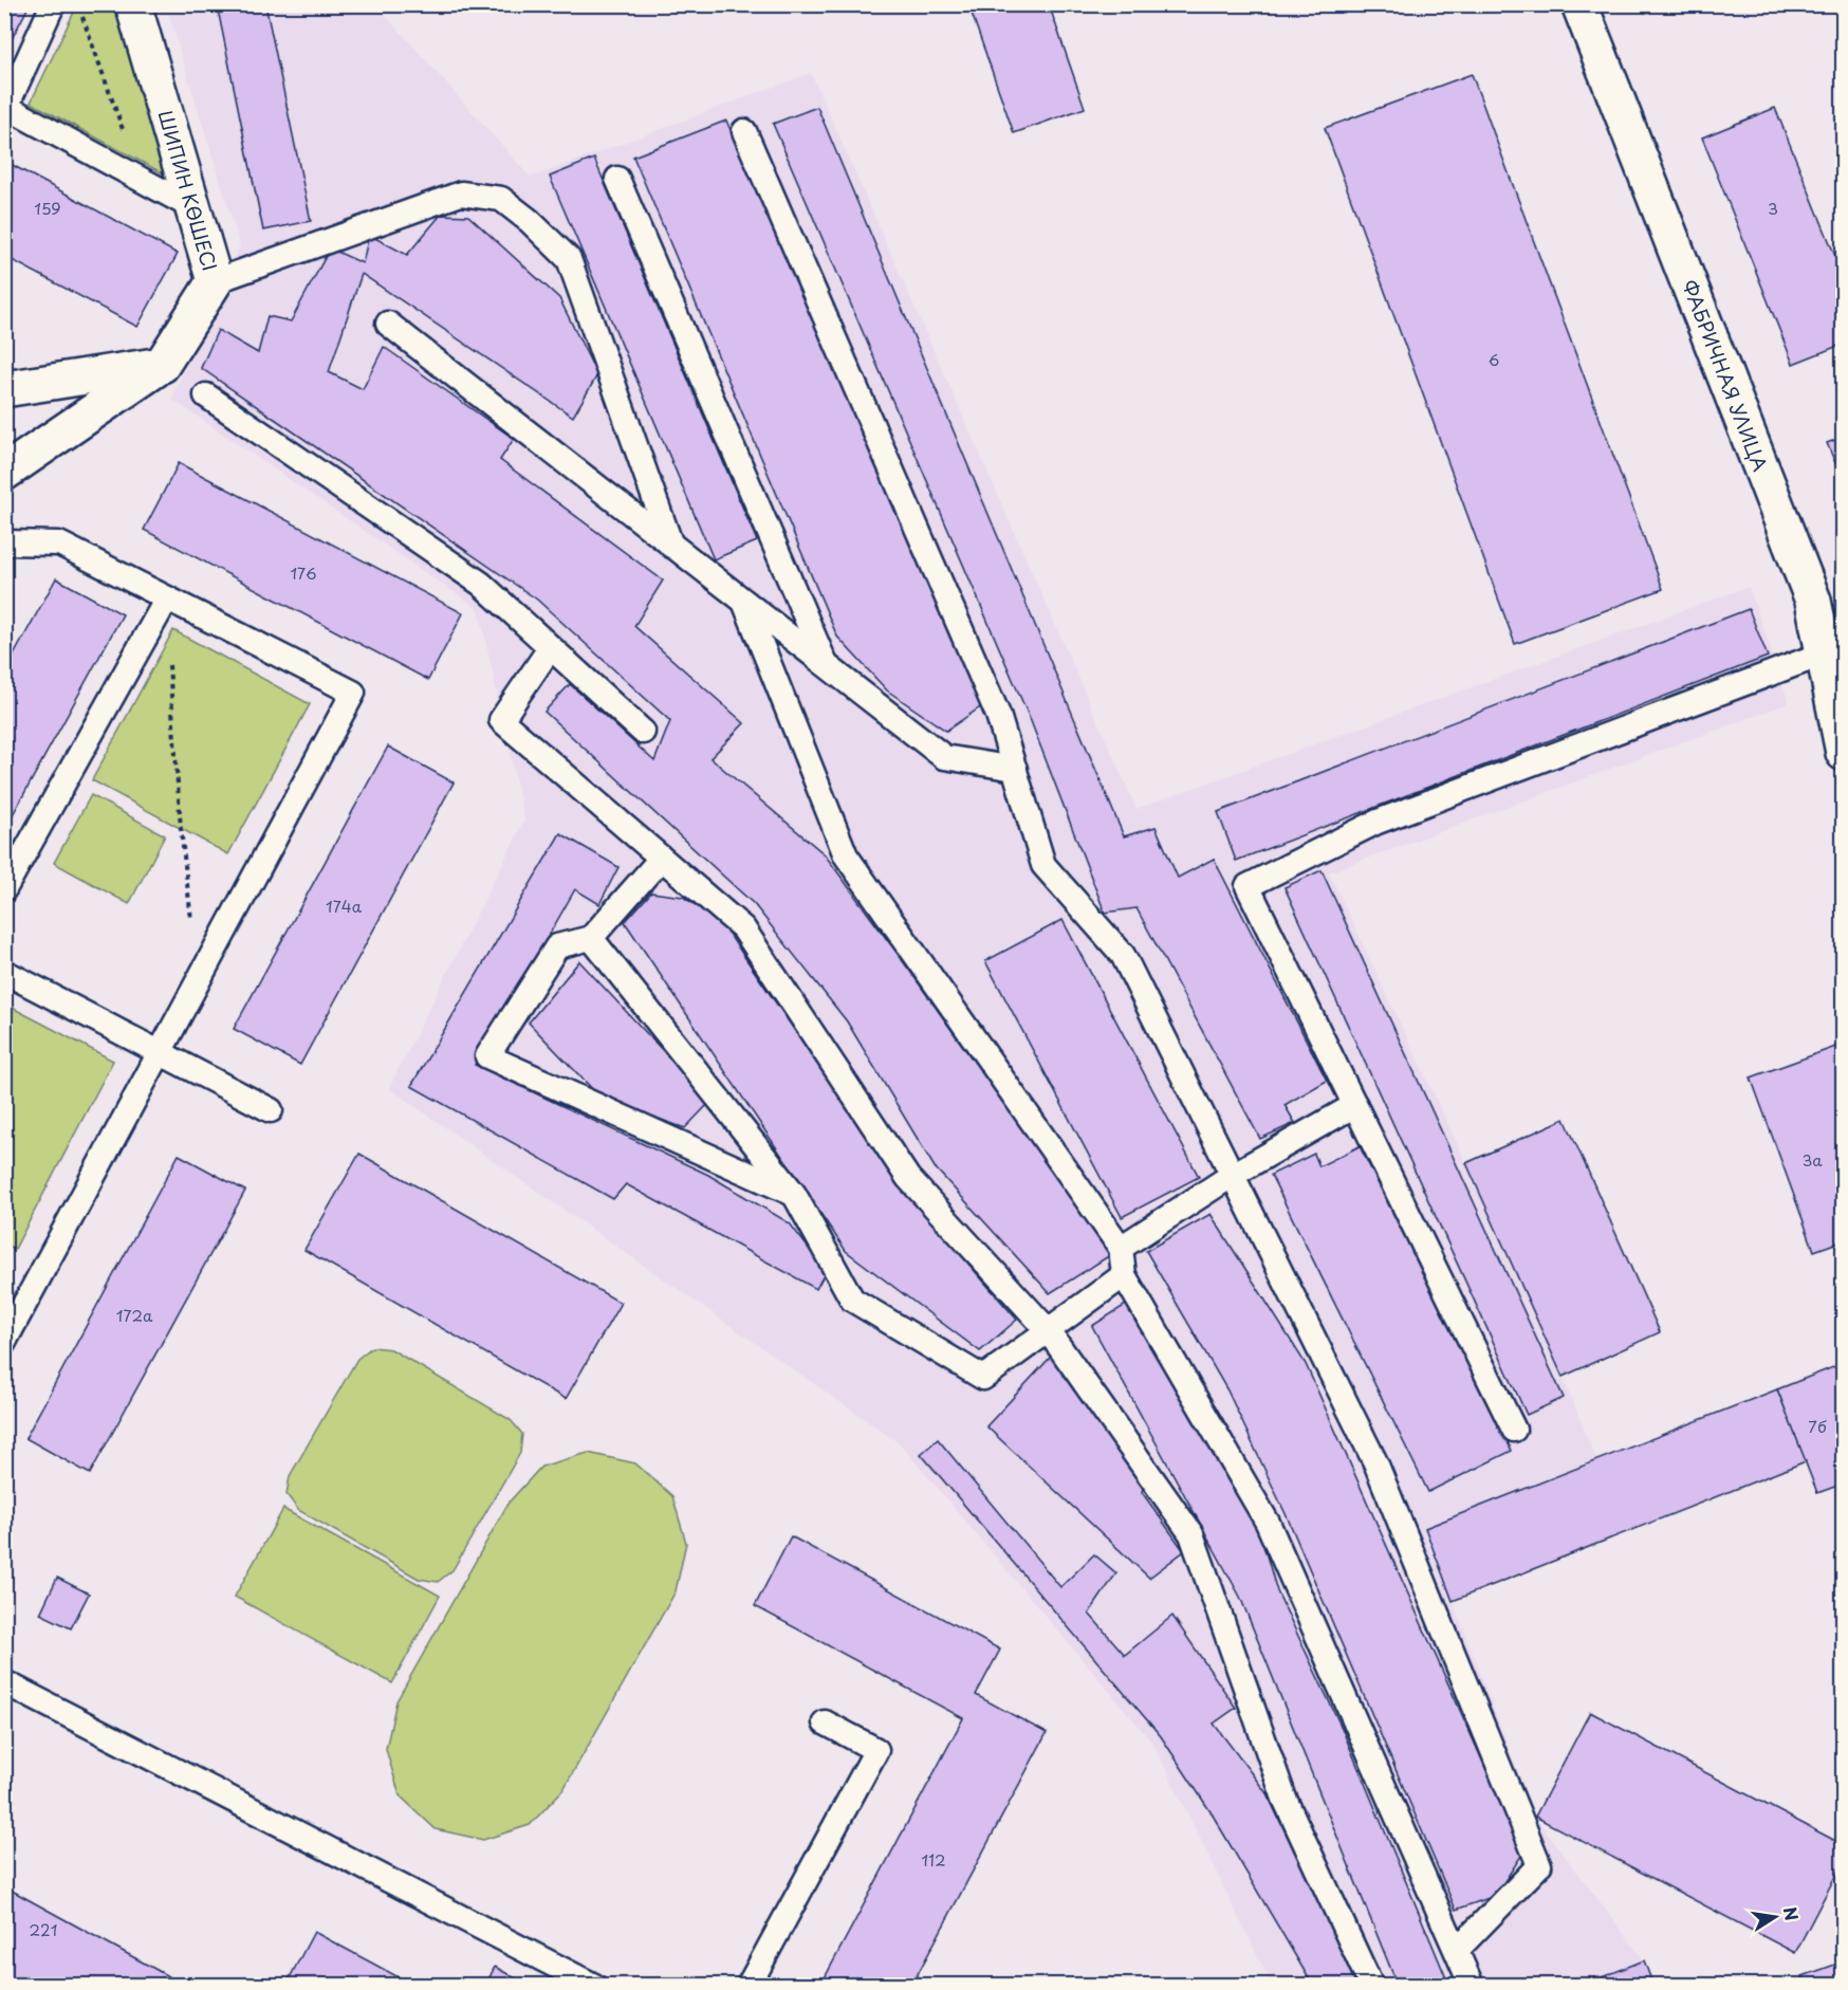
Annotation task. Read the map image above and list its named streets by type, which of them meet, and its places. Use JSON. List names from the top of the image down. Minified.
{"streets":{"street":["ШИПИН КӨШЕСІ","ФАБРИЧНАЯ УЛИЦА"]},"house_numbers":["159","3","6","176","174а","3а","172а","7б","112","221"],"north":"right"}
